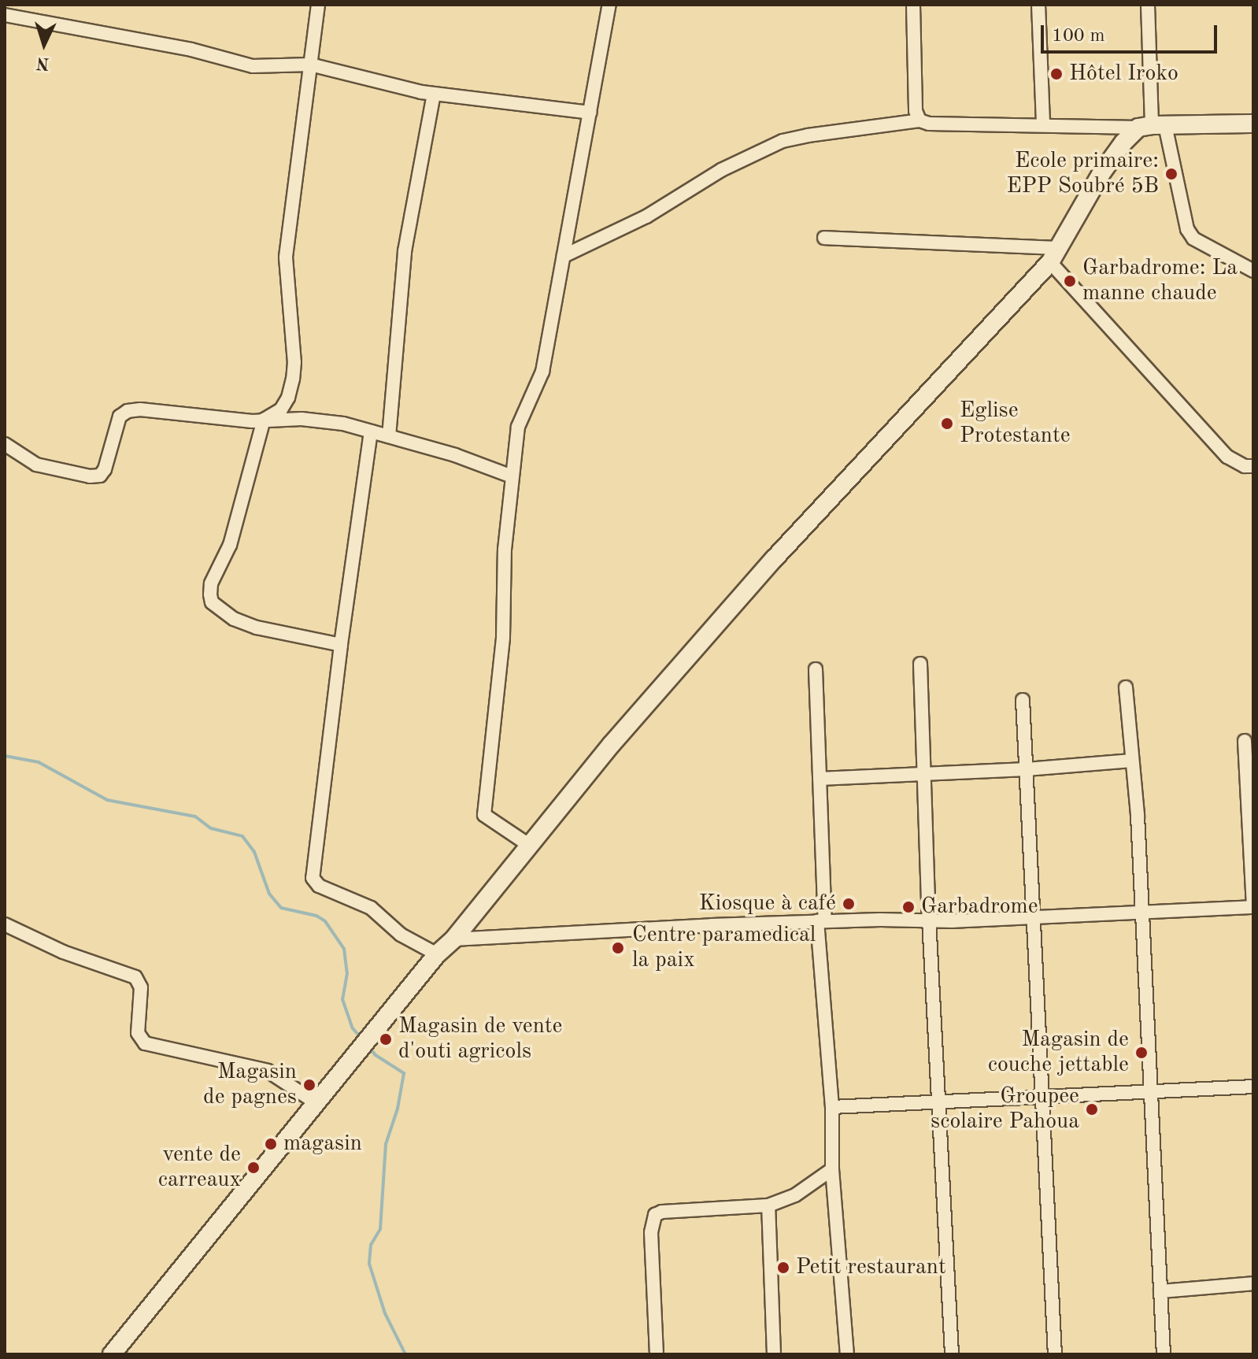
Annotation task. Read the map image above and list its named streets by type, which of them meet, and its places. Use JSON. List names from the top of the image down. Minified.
{"places":["Hôtel Iroko","Ecole primaire: EPP Soubré 5B","Garbadrome: La manne chaude","Eglise Protestante","Kiosque à café","Garbadrome","Centre paramedical la paix","Magasin de vente d'outi agricols","Magasin de couche jettable","Magasin de pagnes","Groupee scolaire Pahoua","magasin","vente de carreaux","Petit restaurant"],"scale_bar":"100 m","north":"bottom"}
